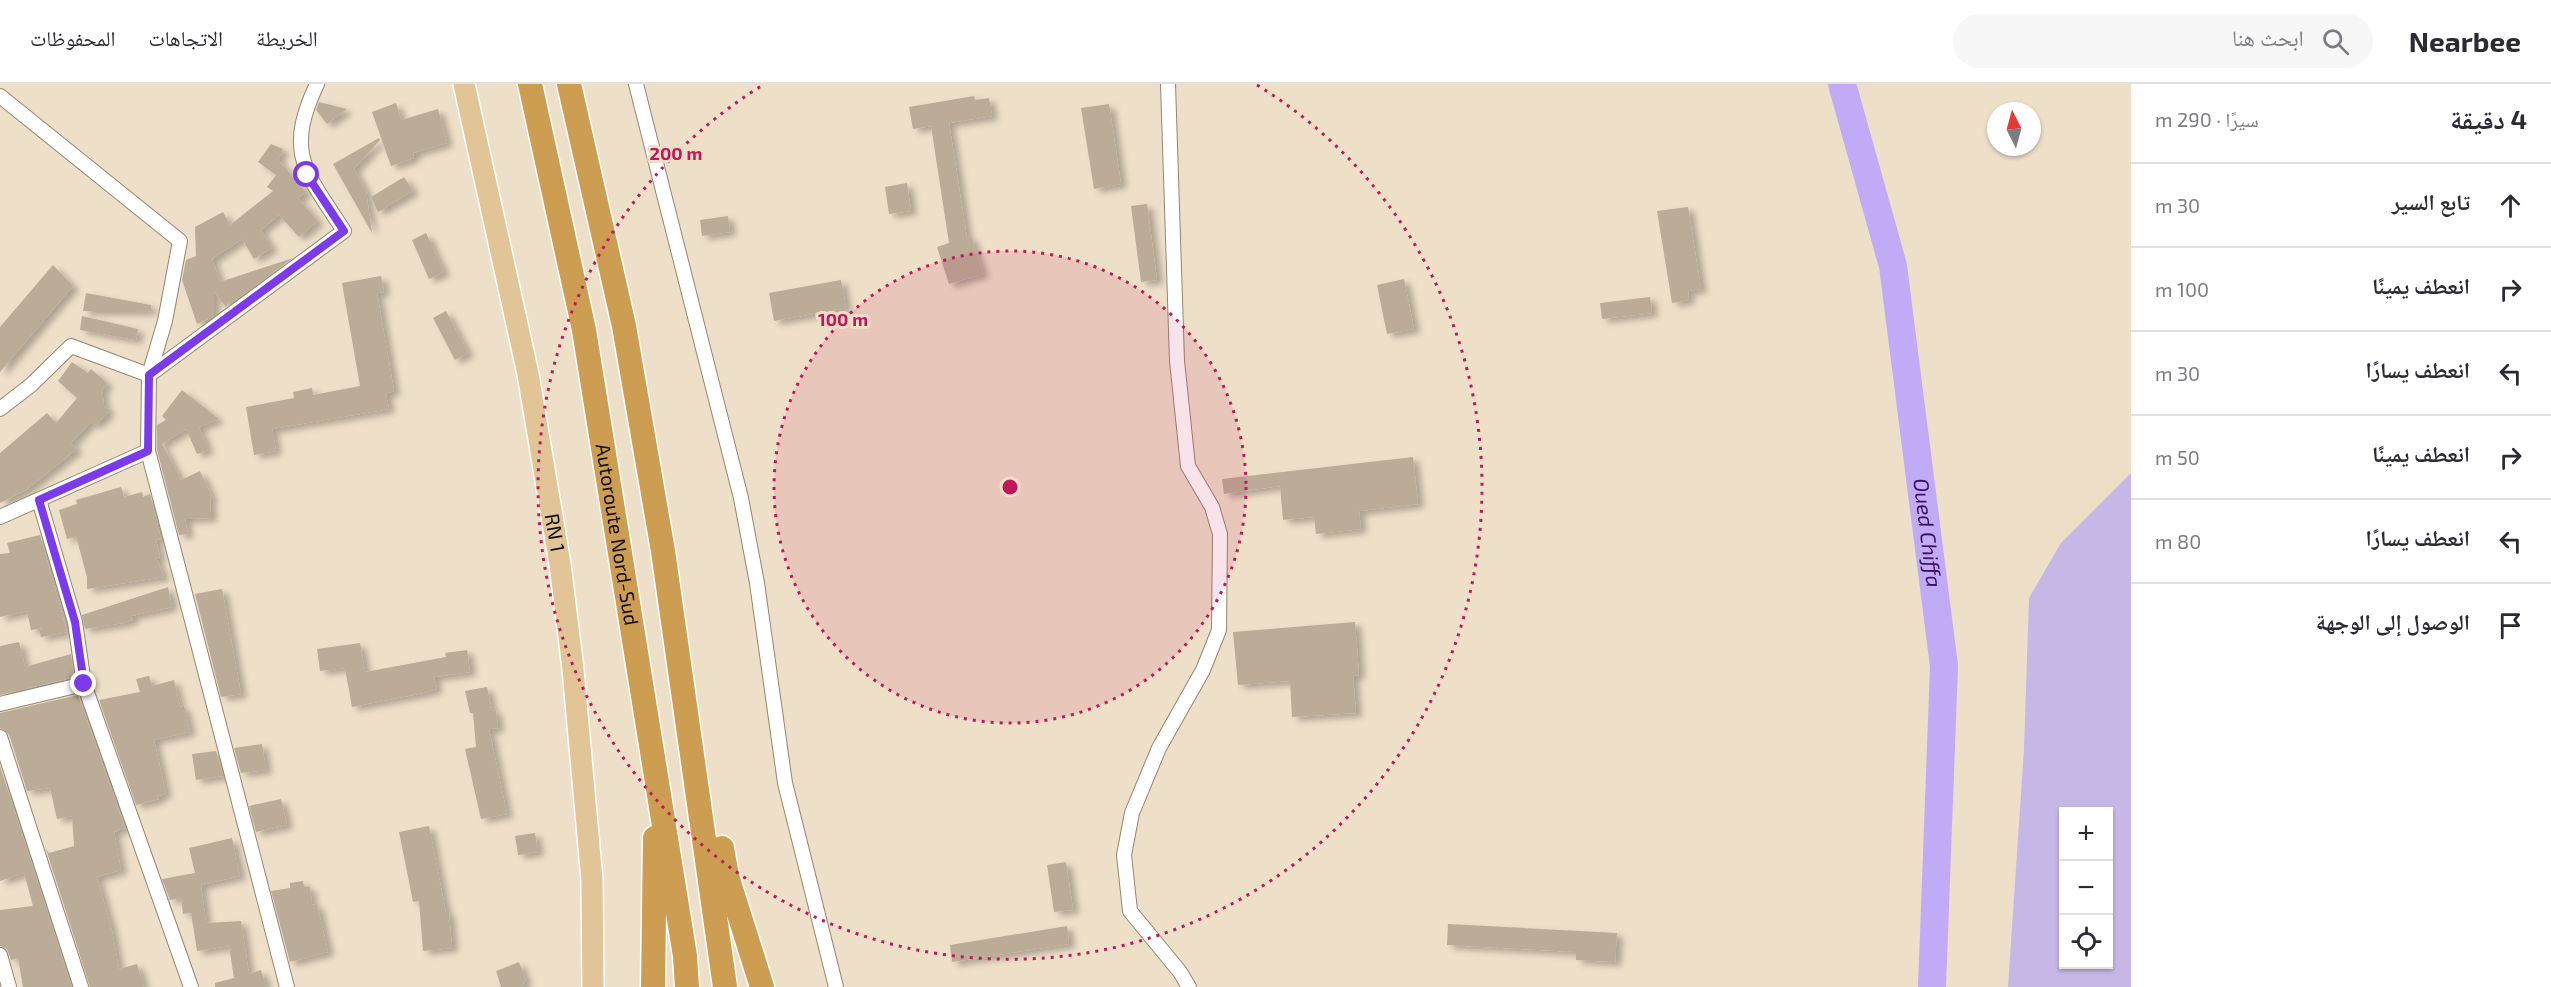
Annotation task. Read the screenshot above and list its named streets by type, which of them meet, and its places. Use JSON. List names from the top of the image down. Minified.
{"streets":{"highway":["Autoroute Nord-Sud"],"main road":["RN 1"]},"water":["Oued Chiffa"],"north":"top","page":{"header":"Nearbee","search":"ابحث هنا","nav":["الخريطة","الاتجاهات","المحفوظات"],"heading":["4 دقيقة","سيرًا · 290 m"],"list":[["تابع السير","30 m"],["انعطف يمينًا","100 m"],["انعطف يسارًا","30 m"],["انعطف يمينًا","50 m"],["انعطف يسارًا","80 m"],"الوصول إلى الوجهة"],"map_buttons":["+","−"]},"rings":["200 m","100 m"]}
